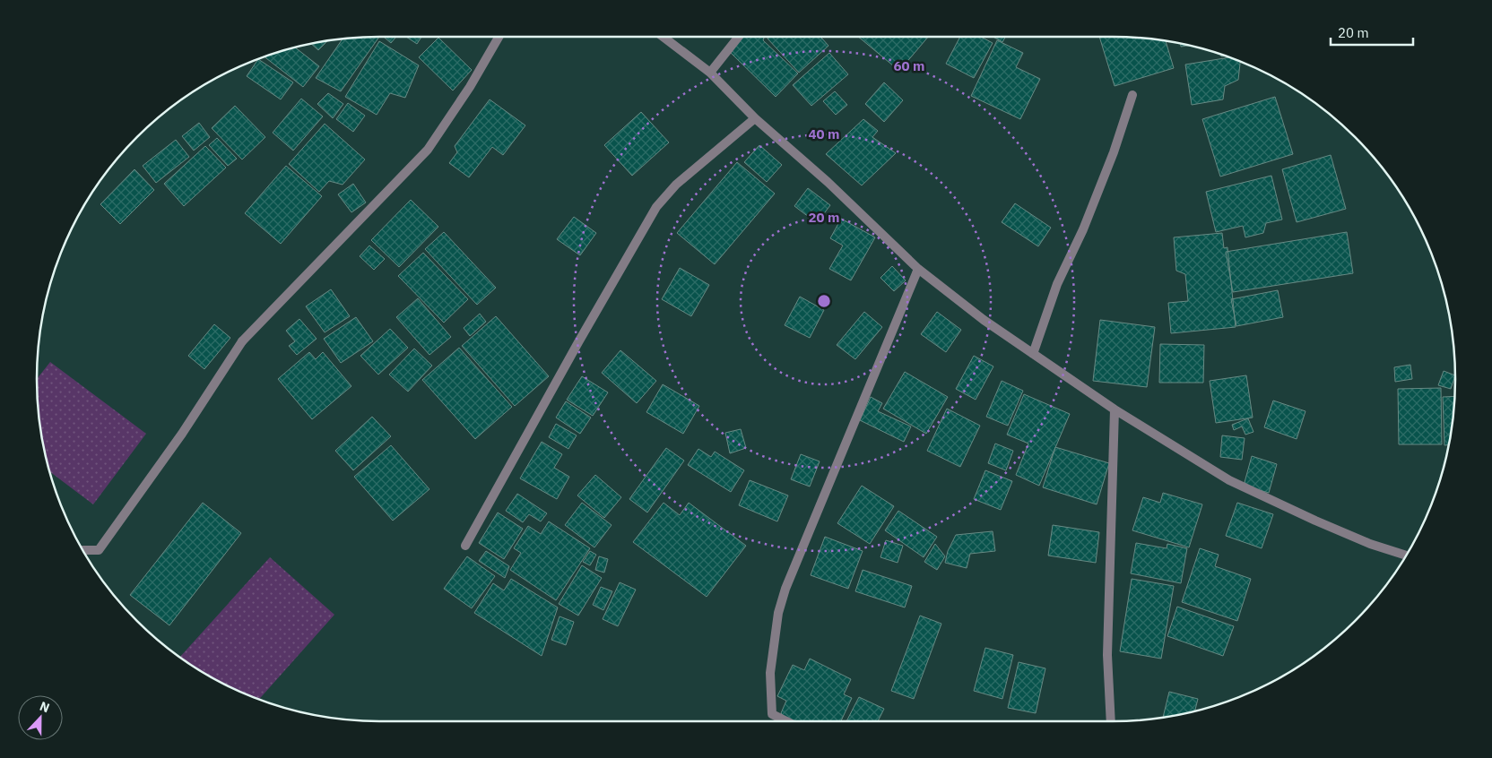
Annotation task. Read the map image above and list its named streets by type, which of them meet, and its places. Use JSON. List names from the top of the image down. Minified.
{"scale_bar":"20 m","north":"top","rings":["60 m","40 m","20 m"]}
